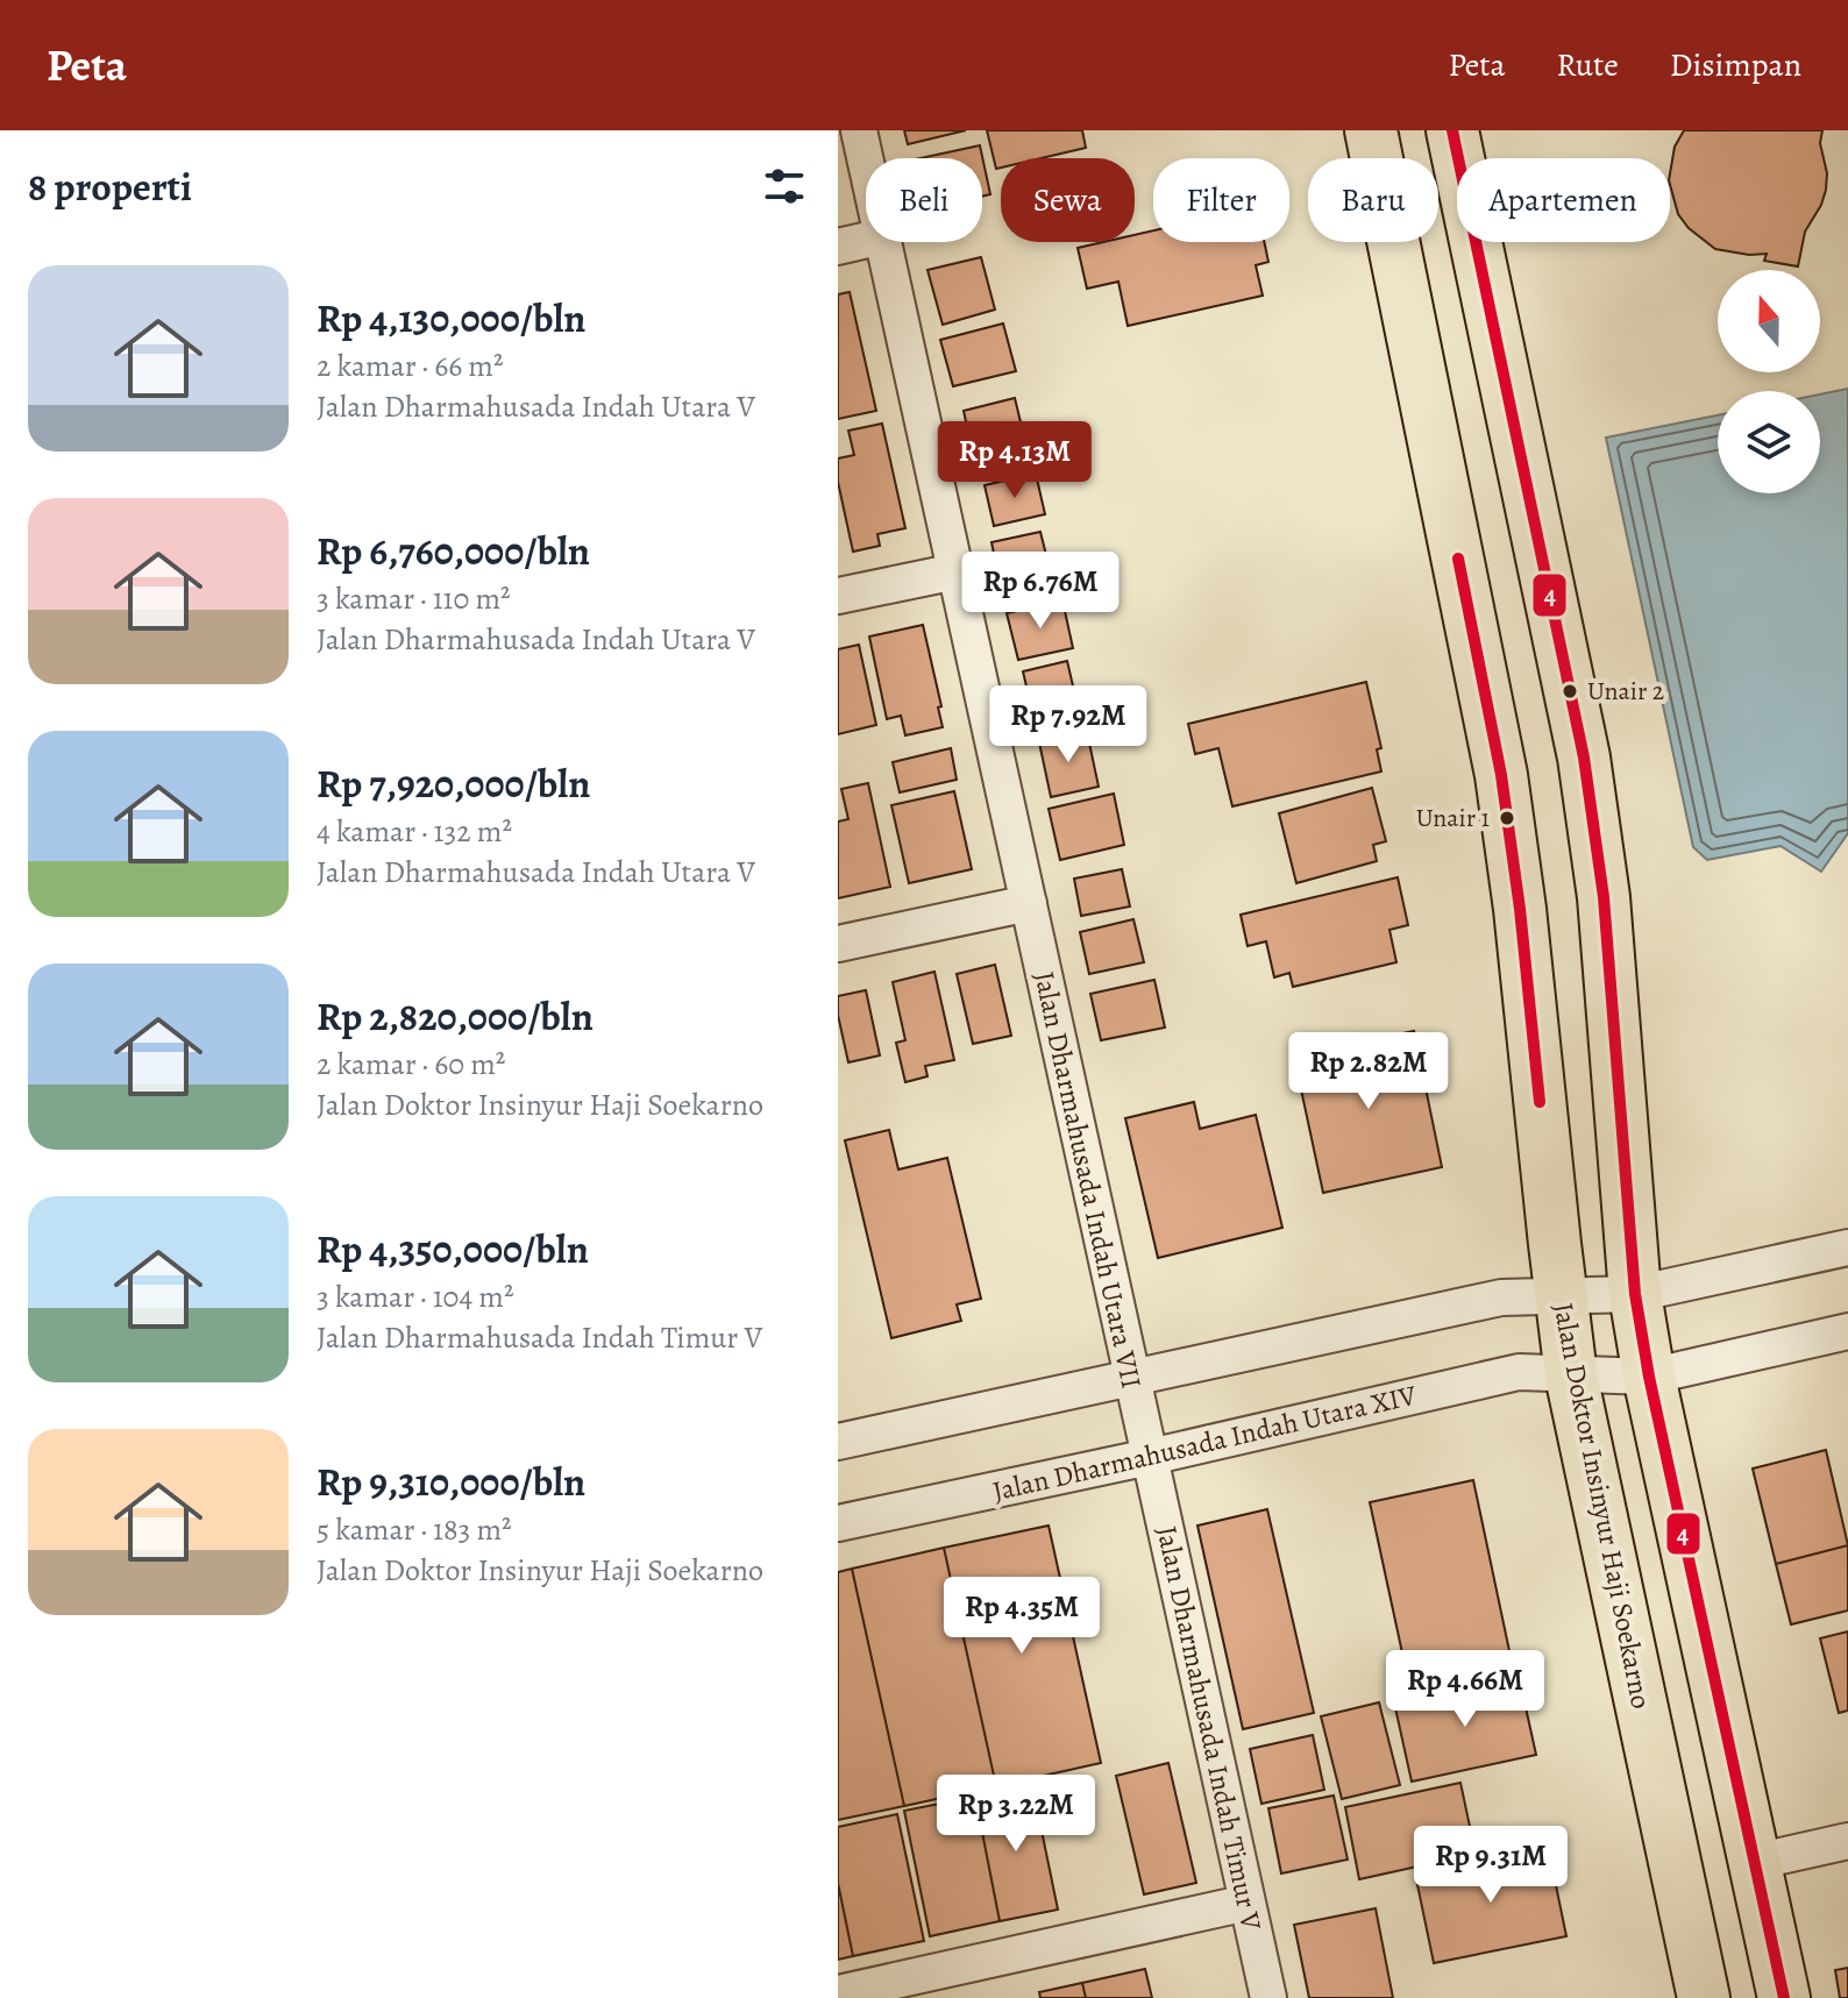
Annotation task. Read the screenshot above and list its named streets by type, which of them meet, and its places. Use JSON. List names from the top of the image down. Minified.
{"streets":{"main road":["Jalan Doktor Insinyur Haji Soekarno"],"street":["Jalan Dharmahusada Indah Utara VII","Jalan Dharmahusada Indah Utara XIV","Jalan Dharmahusada Indah Timur V"]},"crossings":[["Jalan Dharmahusada Indah Utara VII","Jalan Dharmahusada Indah Utara XIV"],["Jalan Dharmahusada Indah Utara VII","Jalan Dharmahusada Indah Timur V"],["Jalan Dharmahusada Indah Utara XIV","Jalan Doktor Insinyur Haji Soekarno"],["Jalan Dharmahusada Indah Utara XIV","Jalan Dharmahusada Indah Timur V"]],"places":["Unair 2","Unair 1"],"lines":["transit line 4"],"north":"top","page":{"header":"Peta","nav":["Peta","Rute","Disimpan"],"heading":"8 properti","chip":["Beli","Sewa","Filter","Baru","Apartemen"],"list":[{"name":"Rp 4,130,000/bln","note":"2 kamar · 66 m² · Jalan Dharmahusada Indah Utara V"},{"name":"Rp 6,760,000/bln","note":"3 kamar · 110 m² · Jalan Dharmahusada Indah Utara V"},{"name":"Rp 7,920,000/bln","note":"4 kamar · 132 m² · Jalan Dharmahusada Indah Utara V"},{"name":"Rp 2,820,000/bln","note":"2 kamar · 60 m² · Jalan Doktor Insinyur Haji Soekarno"},{"name":"Rp 4,350,000/bln","note":"3 kamar · 104 m² · Jalan Dharmahusada Indah Timur V"},{"name":"Rp 9,310,000/bln","note":"5 kamar · 183 m² · Jalan Doktor Insinyur Haji Soekarno"}],"price":["Rp 4.13M","Rp 6.76M","Rp 7.92M","Rp 2.82M","Rp 4.35M","Rp 4.66M","Rp 3.22M","Rp 9.31M"]}}
